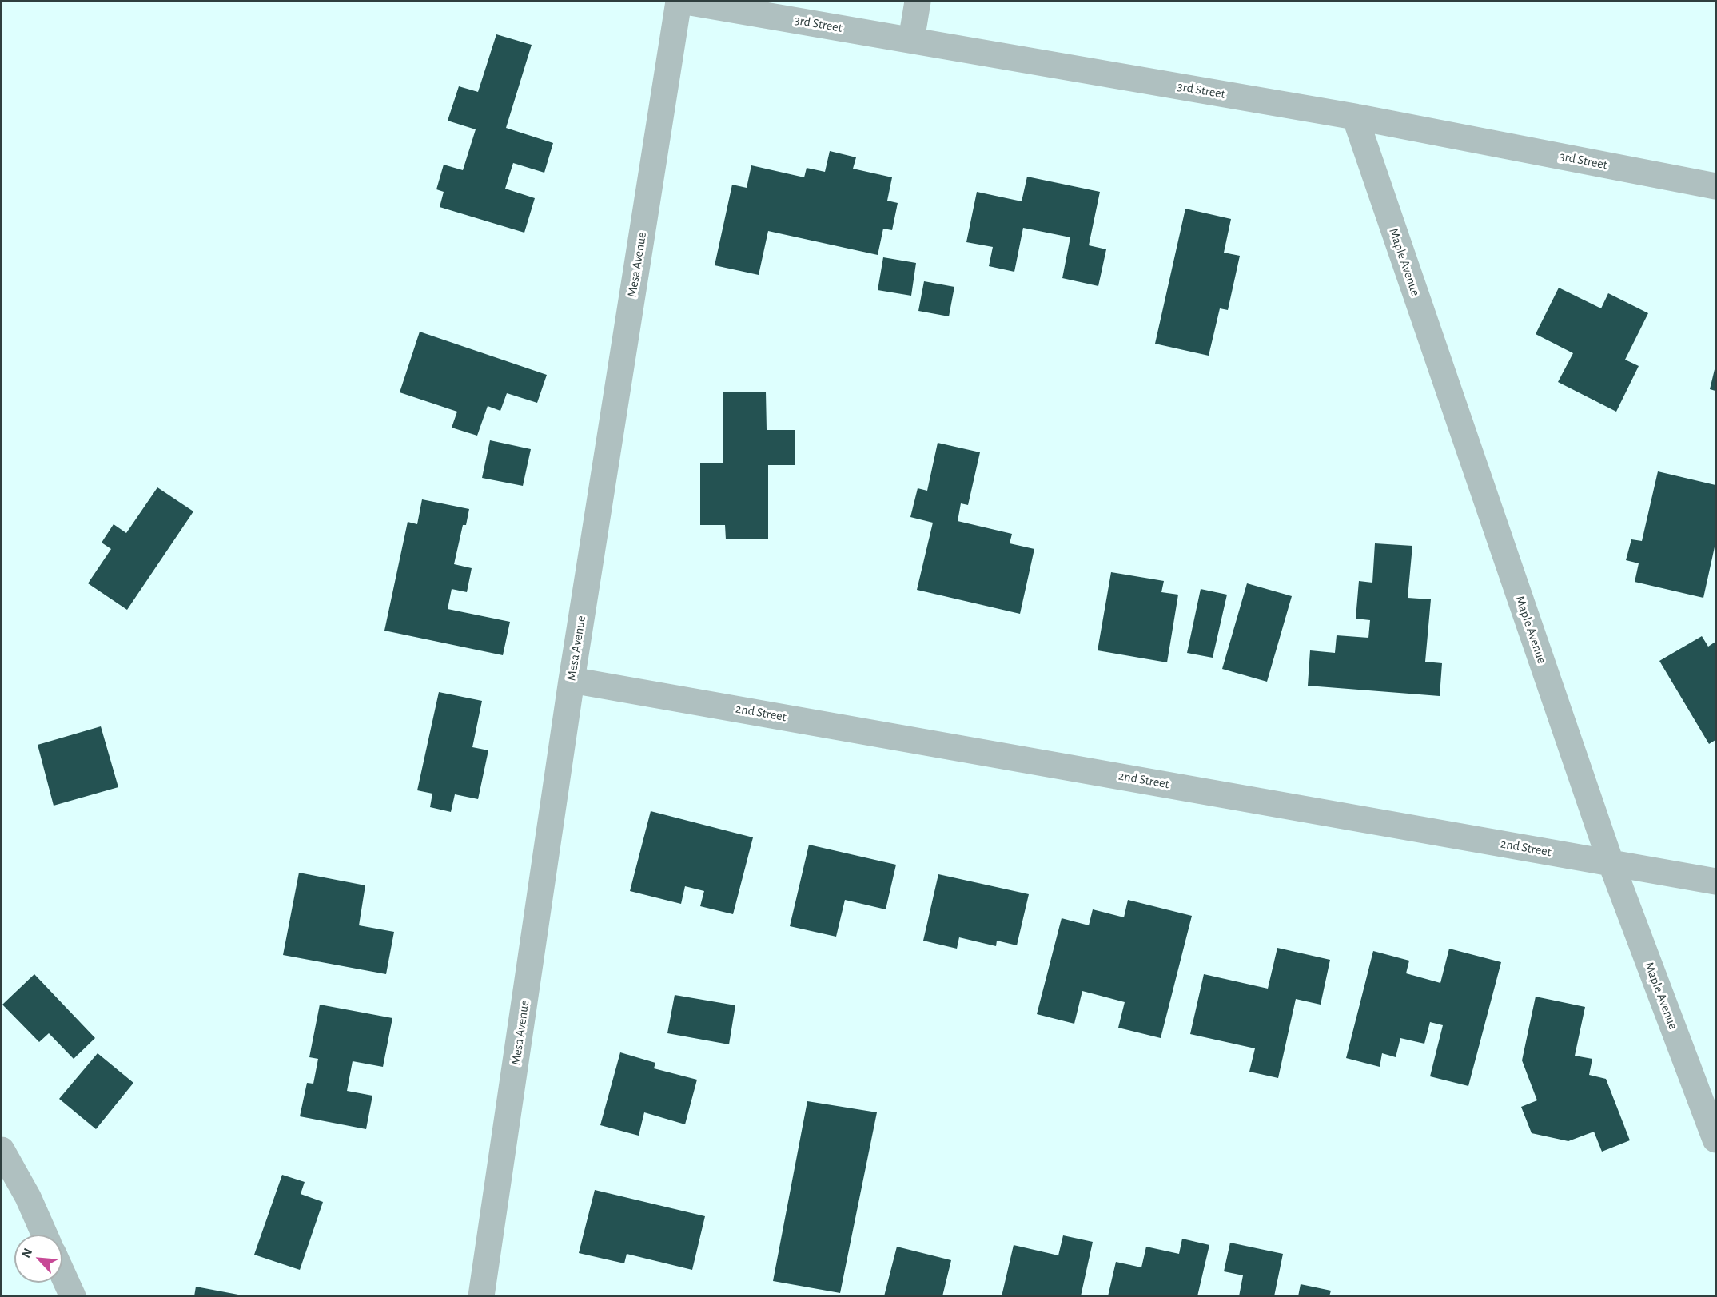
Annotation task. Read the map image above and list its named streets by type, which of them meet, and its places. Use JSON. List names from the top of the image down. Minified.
{"streets":{"street":["3rd Street","Maple Avenue","Mesa Avenue","2nd Street"]},"crossings":[["3rd Street","Maple Avenue"],["Maple Avenue","2nd Street"],["Mesa Avenue","2nd Street"]],"north":"top left"}
